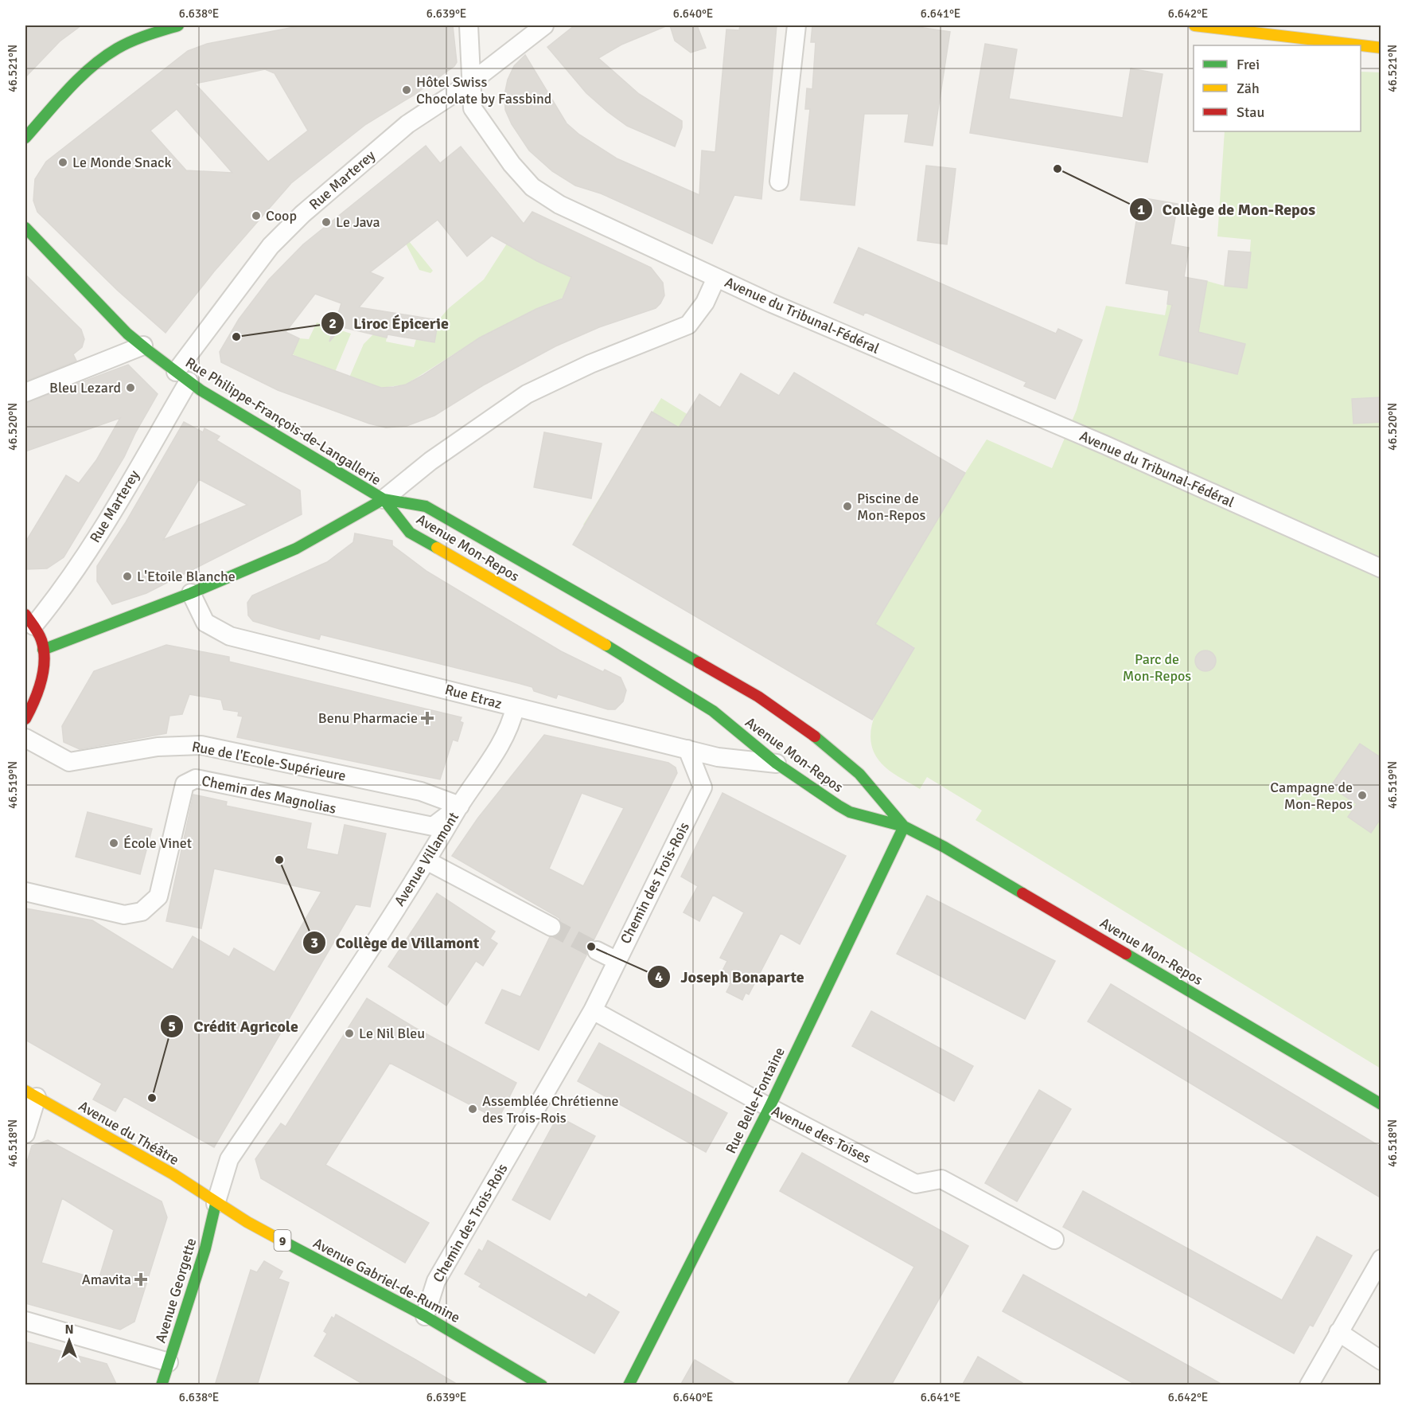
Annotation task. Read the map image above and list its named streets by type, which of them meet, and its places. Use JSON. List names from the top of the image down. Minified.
{"streets":{"main road":["Avenue du Tribunal-Fédéral","Rue Philippe-François-de-Langallerie","Avenue Mon-Repos","Rue Belle-Fontaine","Avenue du Théâtre","9","Avenue Gabriel-de-Rumine","Avenue Georgette"],"street":["Rue Marterey","Rue Etraz","Rue de l'Ecole-Supérieure","Chemin des Magnolias","Avenue Villamont","Chemin des Trois-Rois","Avenue des Toises"]},"crossings":[["Rue Marterey","Rue Philippe-François-de-Langallerie"],["Avenue du Tribunal-Fédéral","Rue Philippe-François-de-Langallerie"],["Avenue du Tribunal-Fédéral","Avenue Mon-Repos"],["Avenue du Tribunal-Fédéral","Rue Etraz"],["Rue Philippe-François-de-Langallerie","Avenue Mon-Repos"],["Avenue Mon-Repos","Rue Etraz"],["Avenue Mon-Repos","Rue Belle-Fontaine"],["Rue Etraz","Avenue Villamont"],["Rue Etraz","Chemin des Trois-Rois"],["Rue de l'Ecole-Supérieure","Chemin des Magnolias"],["Rue de l'Ecole-Supérieure","Avenue Villamont"],["Chemin des Magnolias","Avenue Villamont"],["Avenue Villamont","Avenue du Théâtre"],["Avenue Villamont","Avenue Gabriel-de-Rumine"],["Avenue Villamont","Avenue Georgette"],["Chemin des Trois-Rois","Avenue des Toises"],["Chemin des Trois-Rois","Avenue Gabriel-de-Rumine"],["Rue Belle-Fontaine","Avenue des Toises"],["Avenue du Théâtre","Avenue Gabriel-de-Rumine"],["Avenue du Théâtre","Avenue Georgette"],["Avenue Gabriel-de-Rumine","Avenue Georgette"]],"parks":["Parc de Mon-Repos"],"places":{"other":["Hôtel Swiss Chocolate by Fassbind","Le Monde Snack","Collège de Mon-Repos","Coop","Le Java","Liroc Épicerie","Bleu Lezard","Piscine de Mon-Repos","L'Etoile Blanche","Campagne de Mon-Repos","École Vinet","Collège de Villamont","Joseph Bonaparte","Le Nil Bleu","Crédit Agricole","Assemblée Chrétienne des Trois-Rois"],"health":["Benu Pharmacie","Amavita"]},"legend":["Frei","Zäh","Stau"],"north":"top","coordinates":["6.638°E","6.639°E","6.640°E","6.641°E","6.642°E","46.521°N","46.520°N","46.519°N","46.518°N"]}
